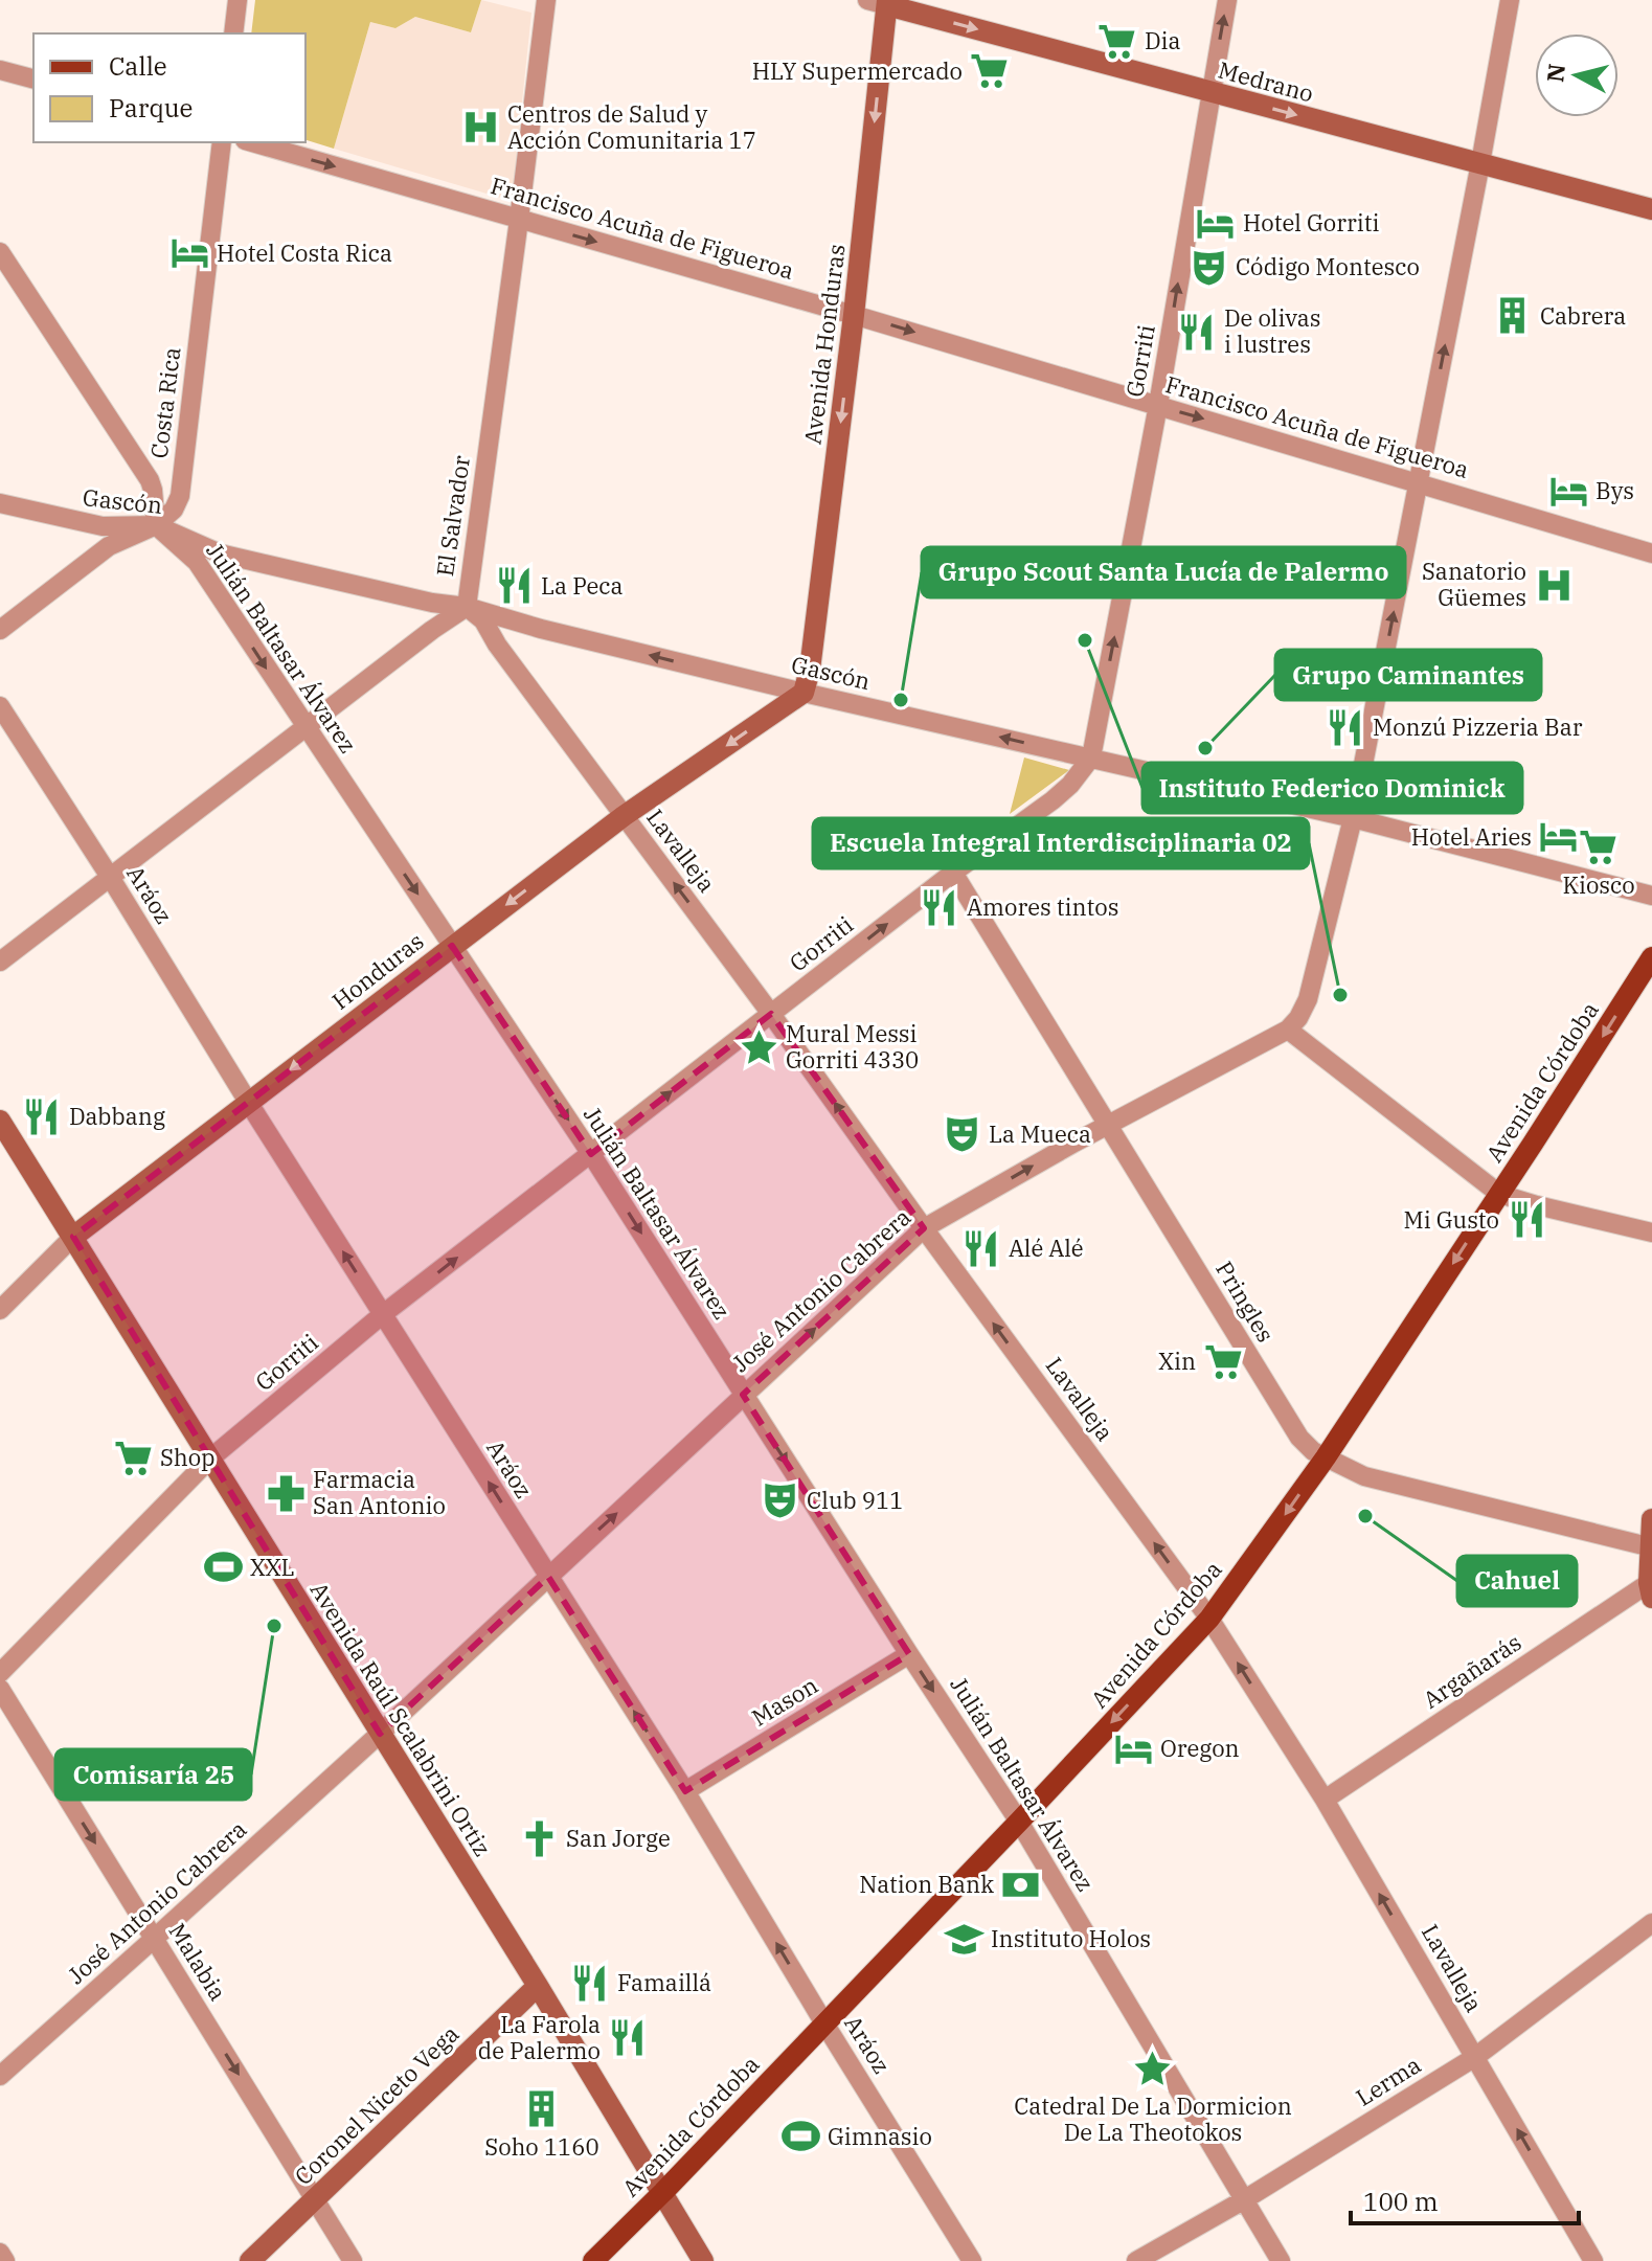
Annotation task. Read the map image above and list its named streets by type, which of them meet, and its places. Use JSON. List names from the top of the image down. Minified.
{"streets":{"main road":["Avenida Córdoba"],"street":["Medrano","Francisco Acuña de Figueroa","Avenida Honduras","Gorriti","Costa Rica","Gascón","El Salvador","Julián Baltasar Álvarez","Lavalleja","Aráoz","Honduras","José Antonio Cabrera","Pringles","Argañarás","Mason","Avenida Raúl Scalabrini Ortiz","Malabia","Lerma","Coronel Niceto Vega"]},"crossings":[["Medrano","Avenida Honduras"],["Medrano","Gorriti"],["Francisco Acuña de Figueroa","Avenida Honduras"],["Francisco Acuña de Figueroa","Gorriti"],["Francisco Acuña de Figueroa","El Salvador"],["Avenida Honduras","Gascón"],["Avenida Honduras","Honduras"],["Gorriti","Gascón"],["Gorriti","Julián Baltasar Álvarez"],["Gorriti","Lavalleja"],["Gorriti","Aráoz"],["Gorriti","Pringles"],["Gorriti","Avenida Raúl Scalabrini Ortiz"],["Costa Rica","Gascón"],["Costa Rica","Julián Baltasar Álvarez"],["Gascón","El Salvador"],["Gascón","Julián Baltasar Álvarez"],["Gascón","Lavalleja"],["Gascón","Honduras"],["El Salvador","Julián Baltasar Álvarez"],["El Salvador","Lavalleja"],["El Salvador","Aráoz"],["Julián Baltasar Álvarez","Honduras"],["Julián Baltasar Álvarez","Avenida Córdoba"],["Julián Baltasar Álvarez","José Antonio Cabrera"],["Julián Baltasar Álvarez","Mason"],["Julián Baltasar Álvarez","Lerma"],["Lavalleja","Honduras"],["Lavalleja","Avenida Córdoba"],["Lavalleja","José Antonio Cabrera"],["Lavalleja","Argañarás"],["Lavalleja","Lerma"],["Aráoz","Honduras"],["Aráoz","Avenida Córdoba"],["Aráoz","José Antonio Cabrera"],["Aráoz","Mason"],["Honduras","Avenida Raúl Scalabrini Ortiz"],["Avenida Córdoba","Pringles"],["Avenida Córdoba","Avenida Raúl Scalabrini Ortiz"],["José Antonio Cabrera","Pringles"],["José Antonio Cabrera","Avenida Raúl Scalabrini Ortiz"],["José Antonio Cabrera","Malabia"],["Avenida Raúl Scalabrini Ortiz","Coronel Niceto Vega"],["Malabia","Coronel Niceto Vega"]],"one_way":["Medrano","Francisco Acuña de Figueroa","Avenida Honduras","Gorriti","Gascón","Julián Baltasar Álvarez","Lavalleja","Aráoz","Honduras","Avenida Córdoba","José Antonio Cabrera","Malabia"],"places":{"supermarket":["Dia","HLY Supermercado","Kiosco","Xin","Shop"],"hospital":["Centros de Salud y Acción Comunitaria 17","Sanatorio Güemes"],"hotel":["Hotel Gorriti","Hotel Costa Rica","Bys","Hotel Aries","Oregon"],"theatre":["Código Montesco","La Mueca","Club 911"],"building":["Cabrera","Soho 1160"],"restaurant":["De olivas i lustres","La Peca","Monzú Pizzeria Bar","Amores tintos","Dabbang","Mi Gusto","Alé Alé","Famaillá","La Farola de Palermo"],"other":["Instituto Federico Dominick","Grupo Scout Santa Lucía de Palermo","Grupo Caminantes","Escuela Integral Interdisciplinaria 02","Cahuel","Comisaría 25"],"place":["Mural Messi Gorriti 4330","Catedral De La Dormicion De La Theotokos"],"pharmacy":["Farmacia San Antonio"],"sports":["XXL","Gimnasio"],"church":["San Jorge"],"bank":["Nation Bank"],"school or university":["Instituto Holos"]},"legend":["Calle","Parque"],"scale_bar":"100 m","north":"left"}
